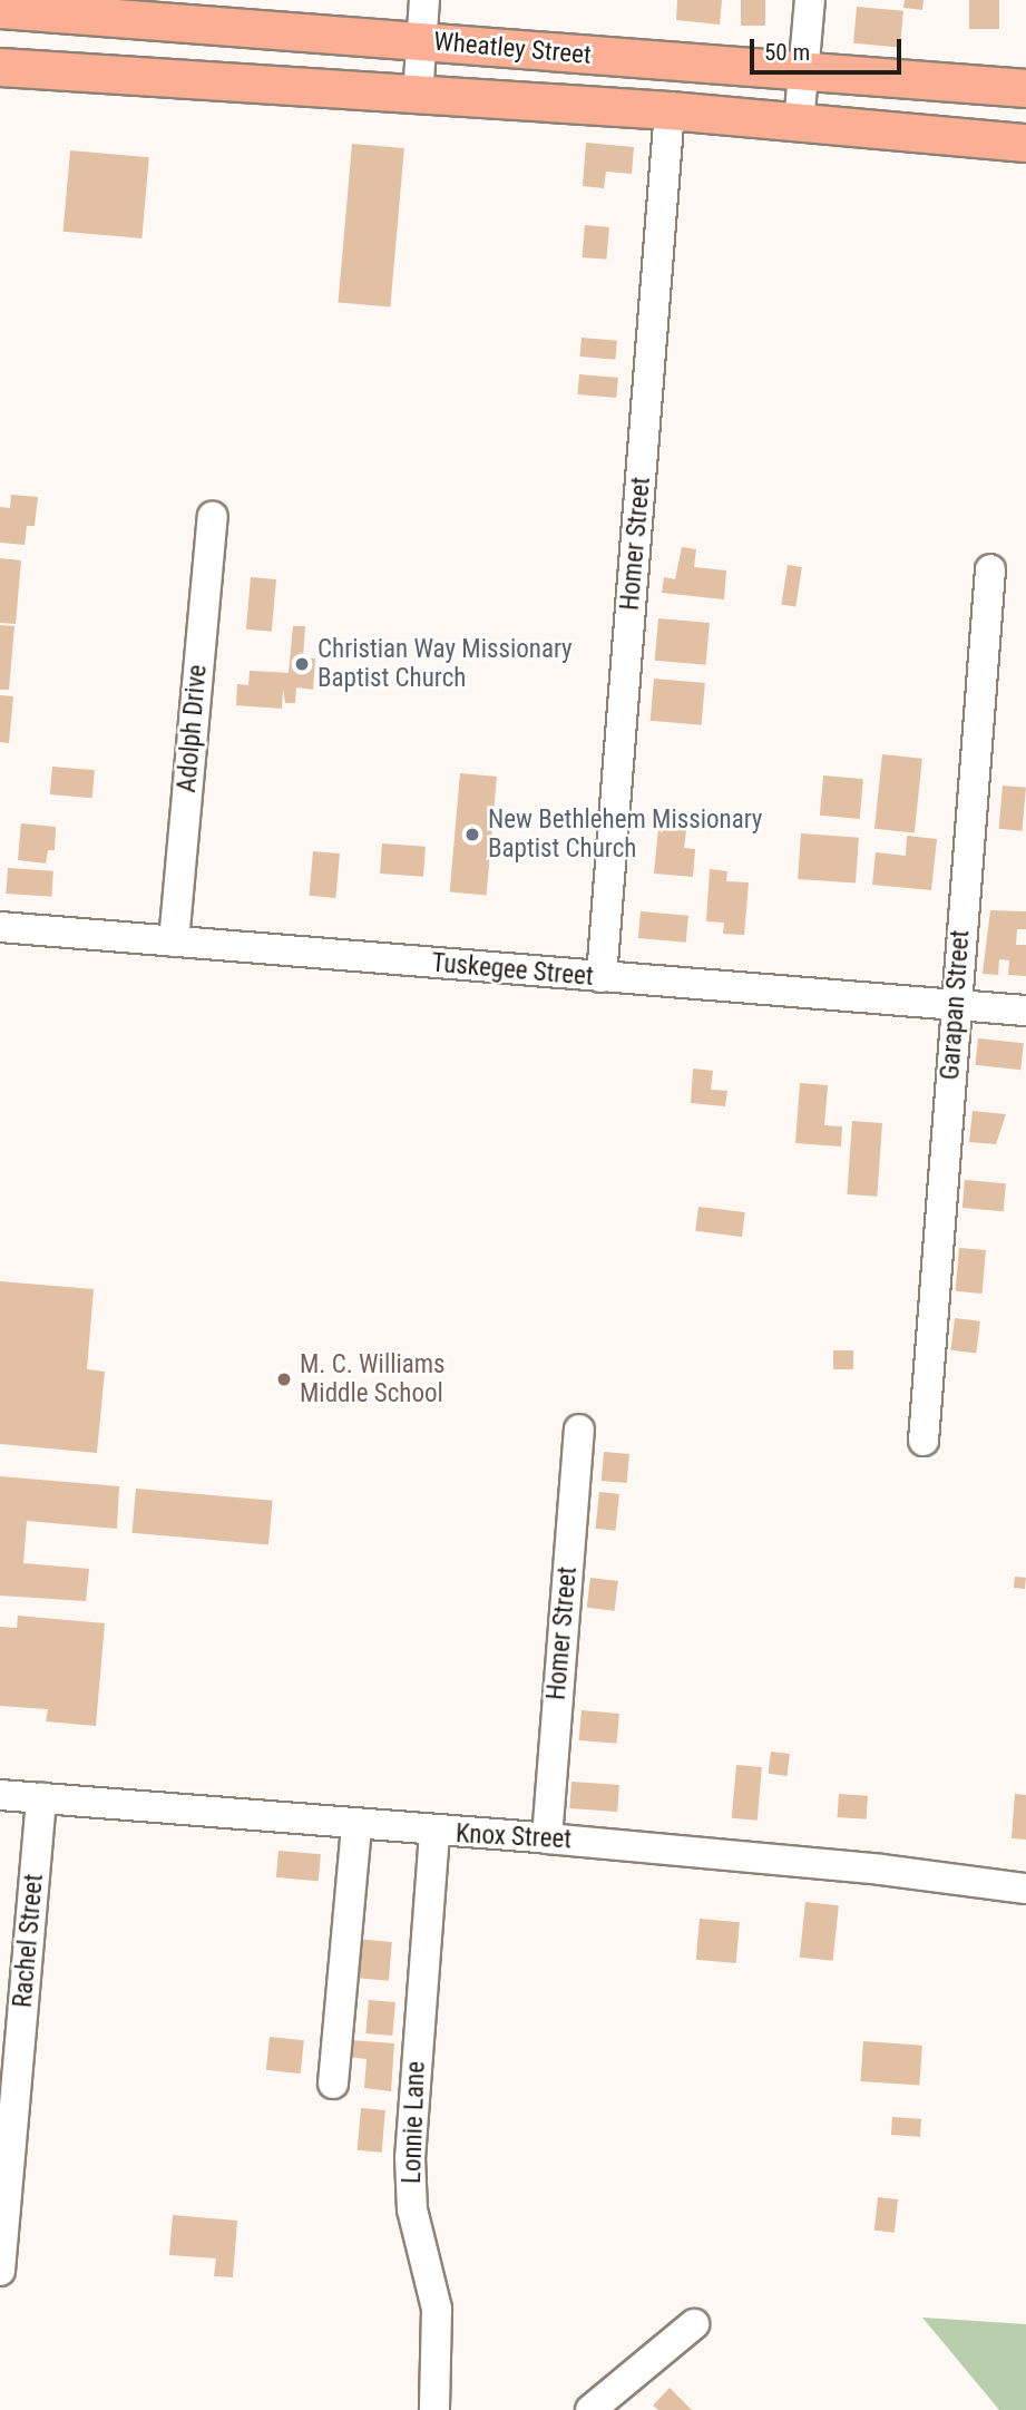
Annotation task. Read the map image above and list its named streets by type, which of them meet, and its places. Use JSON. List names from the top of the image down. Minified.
{"streets":{"main road":["Wheatley Street"],"street":["Homer Street","Adolph Drive","Tuskegee Street","Garapan Street","Knox Street","Rachel Street","Lonnie Lane"]},"crossings":[["Wheatley Street","Homer Street"],["Homer Street","Tuskegee Street"],["Homer Street","Knox Street"],["Adolph Drive","Tuskegee Street"],["Tuskegee Street","Garapan Street"],["Knox Street","Rachel Street"],["Knox Street","Lonnie Lane"]],"places":["Christian Way Missionary Baptist Church","New Bethlehem Missionary Baptist Church","M. C. Williams Middle School"],"scale_bar":"50 m"}
